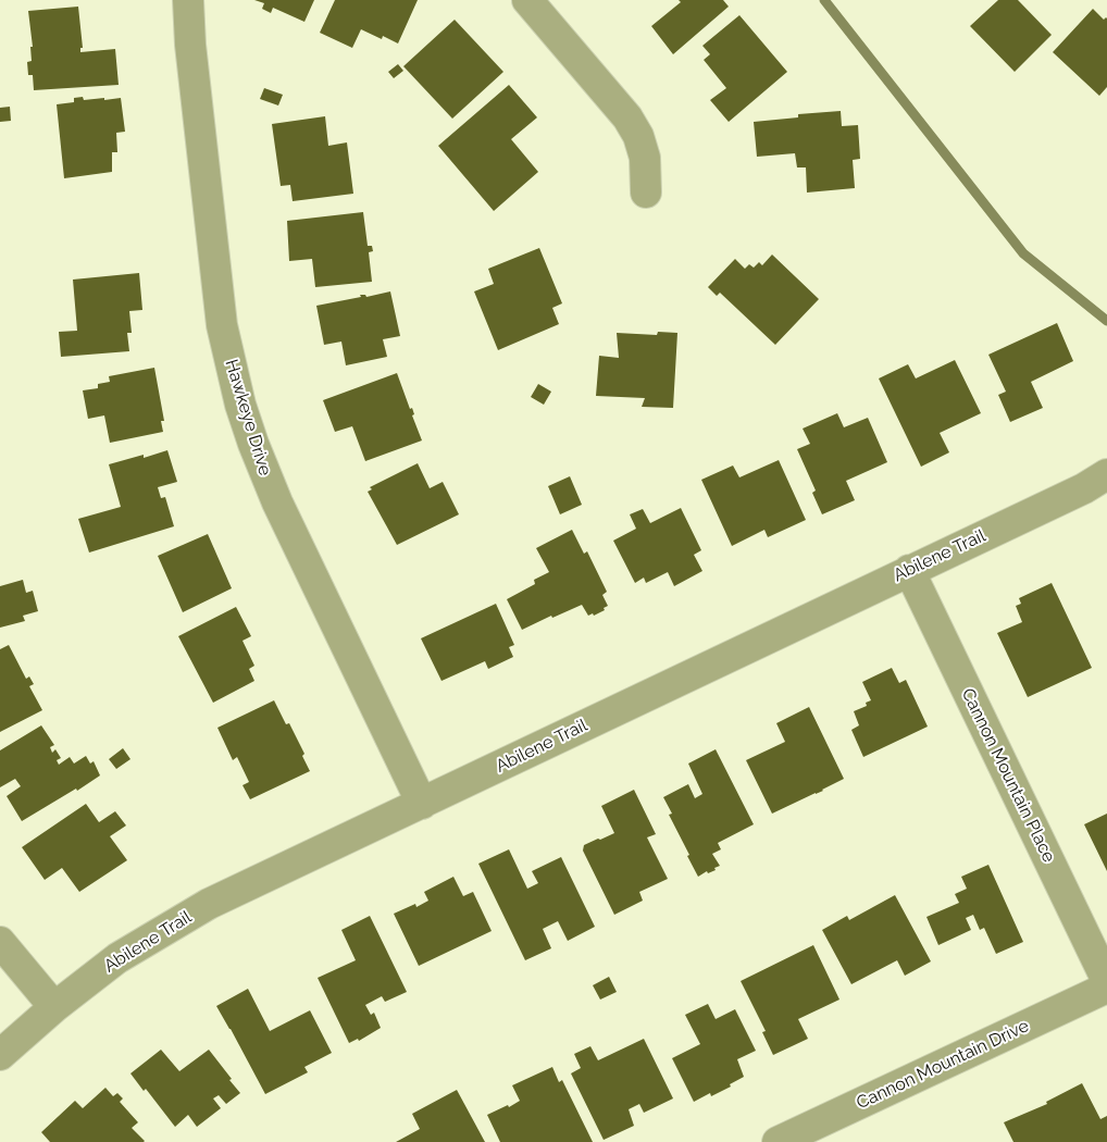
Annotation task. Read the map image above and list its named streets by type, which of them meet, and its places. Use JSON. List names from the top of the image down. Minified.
{"streets":{"street":["Hawkeye Drive","Abilene Trail","Cannon Mountain Place","Cannon Mountain Drive"]},"crossings":[["Hawkeye Drive","Abilene Trail"],["Abilene Trail","Cannon Mountain Place"]]}
